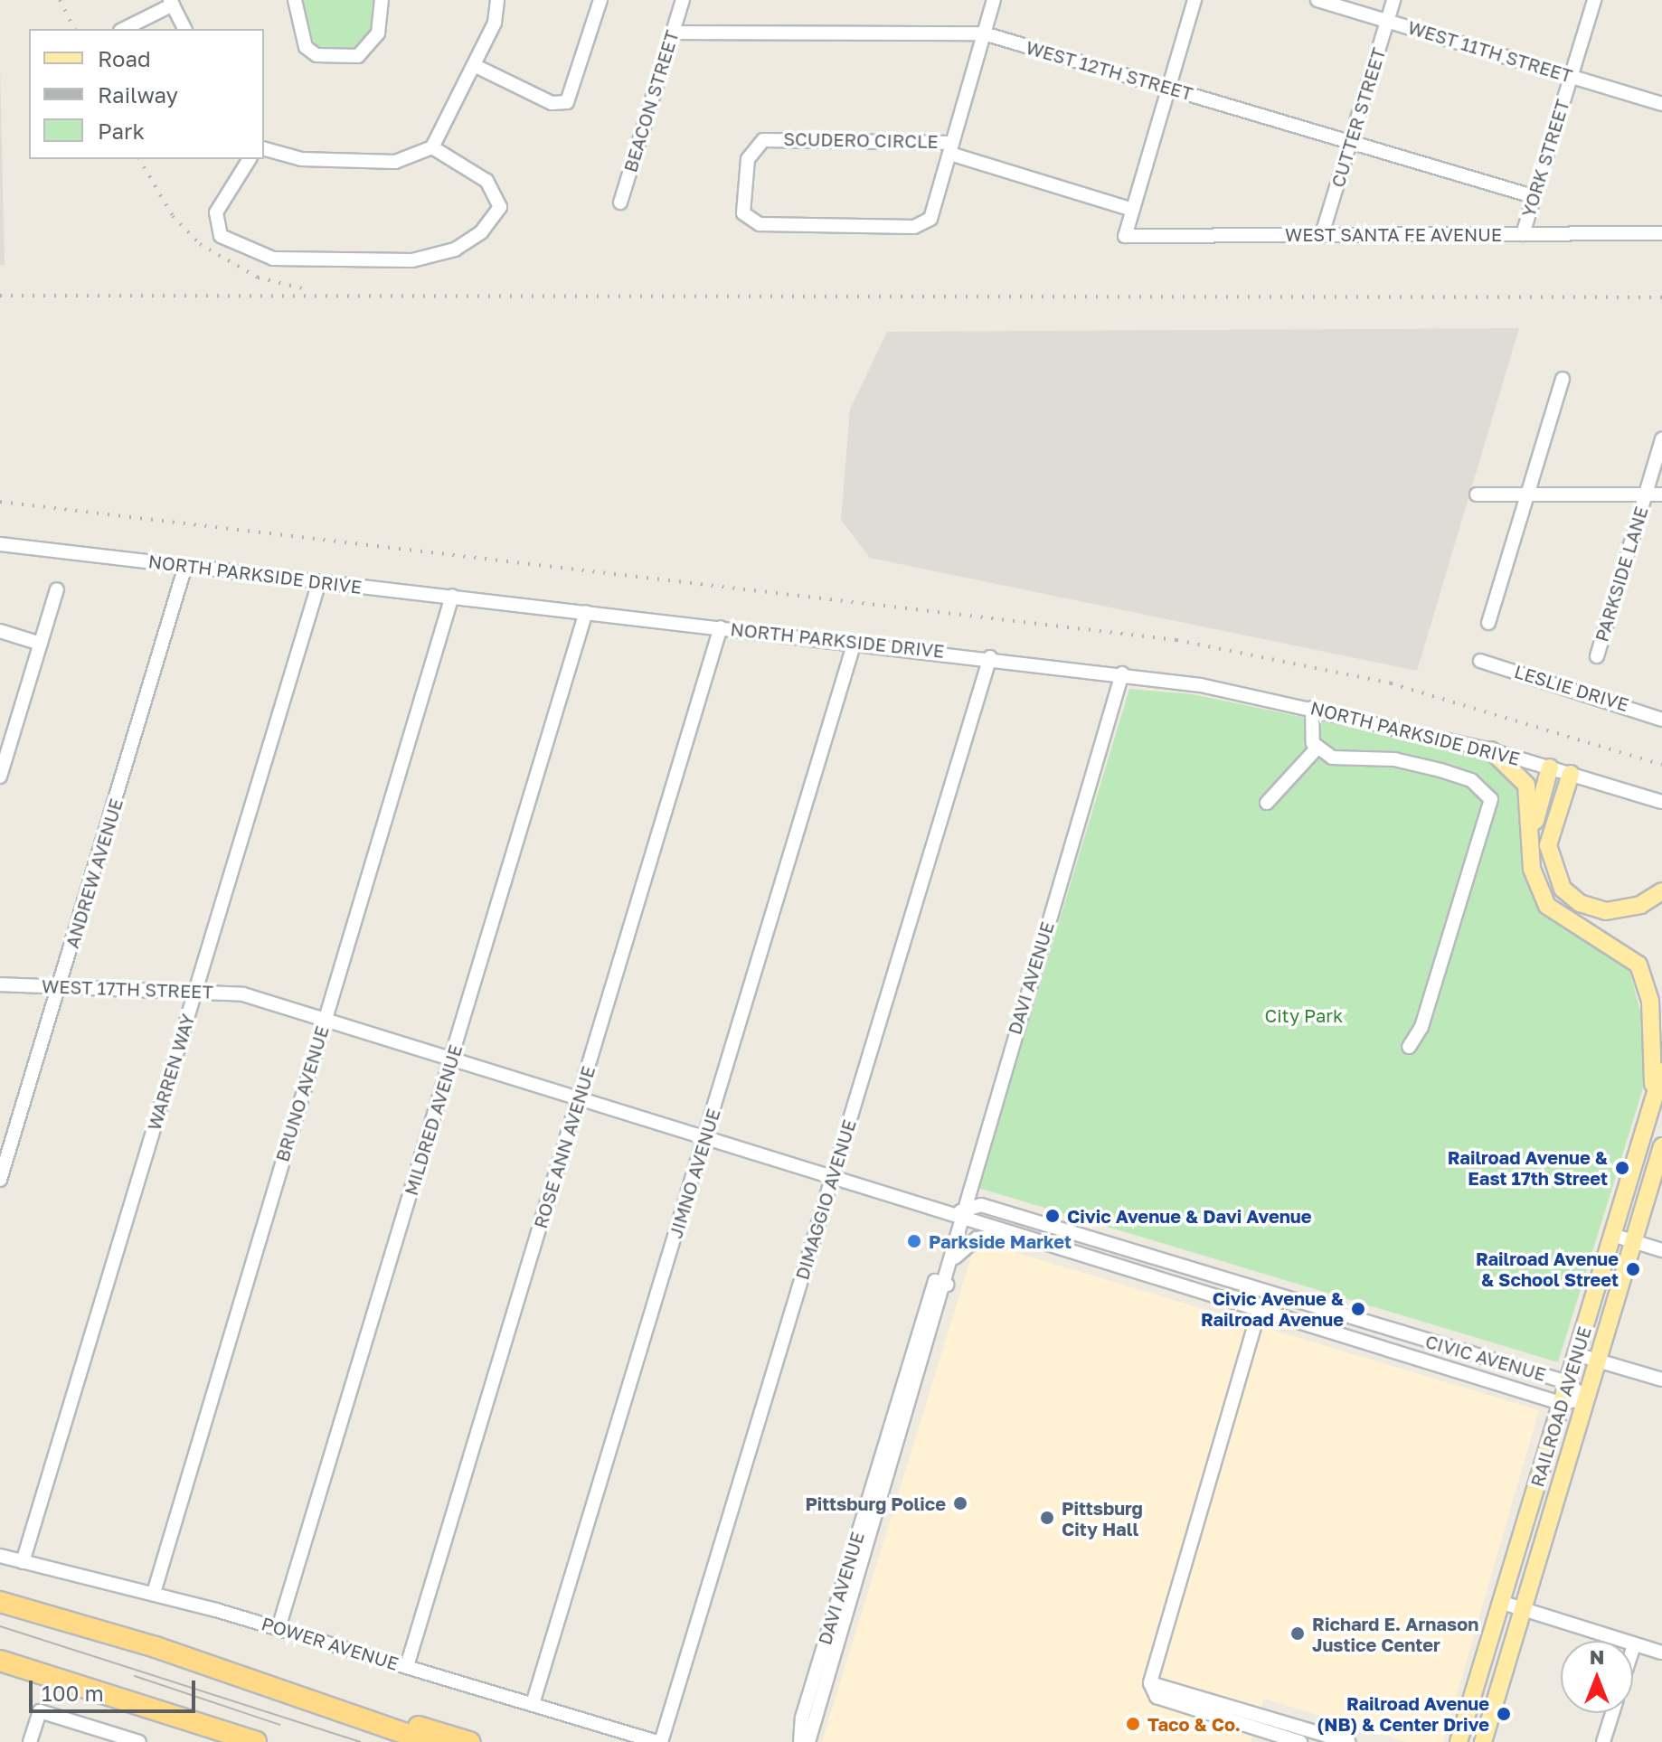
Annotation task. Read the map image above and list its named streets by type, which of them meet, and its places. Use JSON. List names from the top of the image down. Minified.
{"streets":{"main road":["RAILROAD AVENUE"],"street":["WEST 11TH STREET","WEST 12TH STREET","BEACON STREET","CUTTER STREET","SCUDERO CIRCLE","YORK STREET","WEST SANTA FE AVENUE","NORTH PARKSIDE DRIVE","PARKSIDE LANE","LESLIE DRIVE","ANDREW AVENUE","DAVI AVENUE","WEST 17TH STREET","WARREN WAY","BRUNO AVENUE","MILDRED AVENUE","ROSE ANN AVENUE","JIMNO AVENUE","DIMAGGIO AVENUE","CIVIC AVENUE","POWER AVENUE"]},"crossings":[["WEST 11TH STREET","CUTTER STREET"],["WEST 11TH STREET","YORK STREET"],["WEST 12TH STREET","BEACON STREET"],["WEST 12TH STREET","CUTTER STREET"],["WEST 12TH STREET","YORK STREET"],["CUTTER STREET","WEST SANTA FE AVENUE"],["YORK STREET","WEST SANTA FE AVENUE"],["NORTH PARKSIDE DRIVE","ANDREW AVENUE"],["NORTH PARKSIDE DRIVE","DAVI AVENUE"],["NORTH PARKSIDE DRIVE","WARREN WAY"],["NORTH PARKSIDE DRIVE","BRUNO AVENUE"],["NORTH PARKSIDE DRIVE","MILDRED AVENUE"],["NORTH PARKSIDE DRIVE","ROSE ANN AVENUE"],["NORTH PARKSIDE DRIVE","JIMNO AVENUE"],["NORTH PARKSIDE DRIVE","DIMAGGIO AVENUE"],["ANDREW AVENUE","WEST 17TH STREET"],["DAVI AVENUE","WEST 17TH STREET"],["DAVI AVENUE","CIVIC AVENUE"],["WEST 17TH STREET","WARREN WAY"],["WEST 17TH STREET","BRUNO AVENUE"],["WEST 17TH STREET","MILDRED AVENUE"],["WEST 17TH STREET","ROSE ANN AVENUE"],["WEST 17TH STREET","JIMNO AVENUE"],["WEST 17TH STREET","DIMAGGIO AVENUE"],["WEST 17TH STREET","CIVIC AVENUE"],["WARREN WAY","POWER AVENUE"],["BRUNO AVENUE","POWER AVENUE"],["MILDRED AVENUE","POWER AVENUE"],["ROSE ANN AVENUE","POWER AVENUE"],["JIMNO AVENUE","POWER AVENUE"],["DIMAGGIO AVENUE","POWER AVENUE"],["CIVIC AVENUE","RAILROAD AVENUE"]],"parks":["City Park"],"places":["Railroad Avenue & East 17th Street","Civic Avenue & Davi Avenue","Parkside Market","Railroad Avenue & School Street","Civic Avenue & Railroad Avenue","Pittsburg Police","Pittsburg City Hall","Richard E. Arnason Justice Center","Railroad Avenue (NB) & Center Drive","Taco & Co."],"legend":["Road","Railway","Park"],"scale_bar":"100 m","north":"top"}
